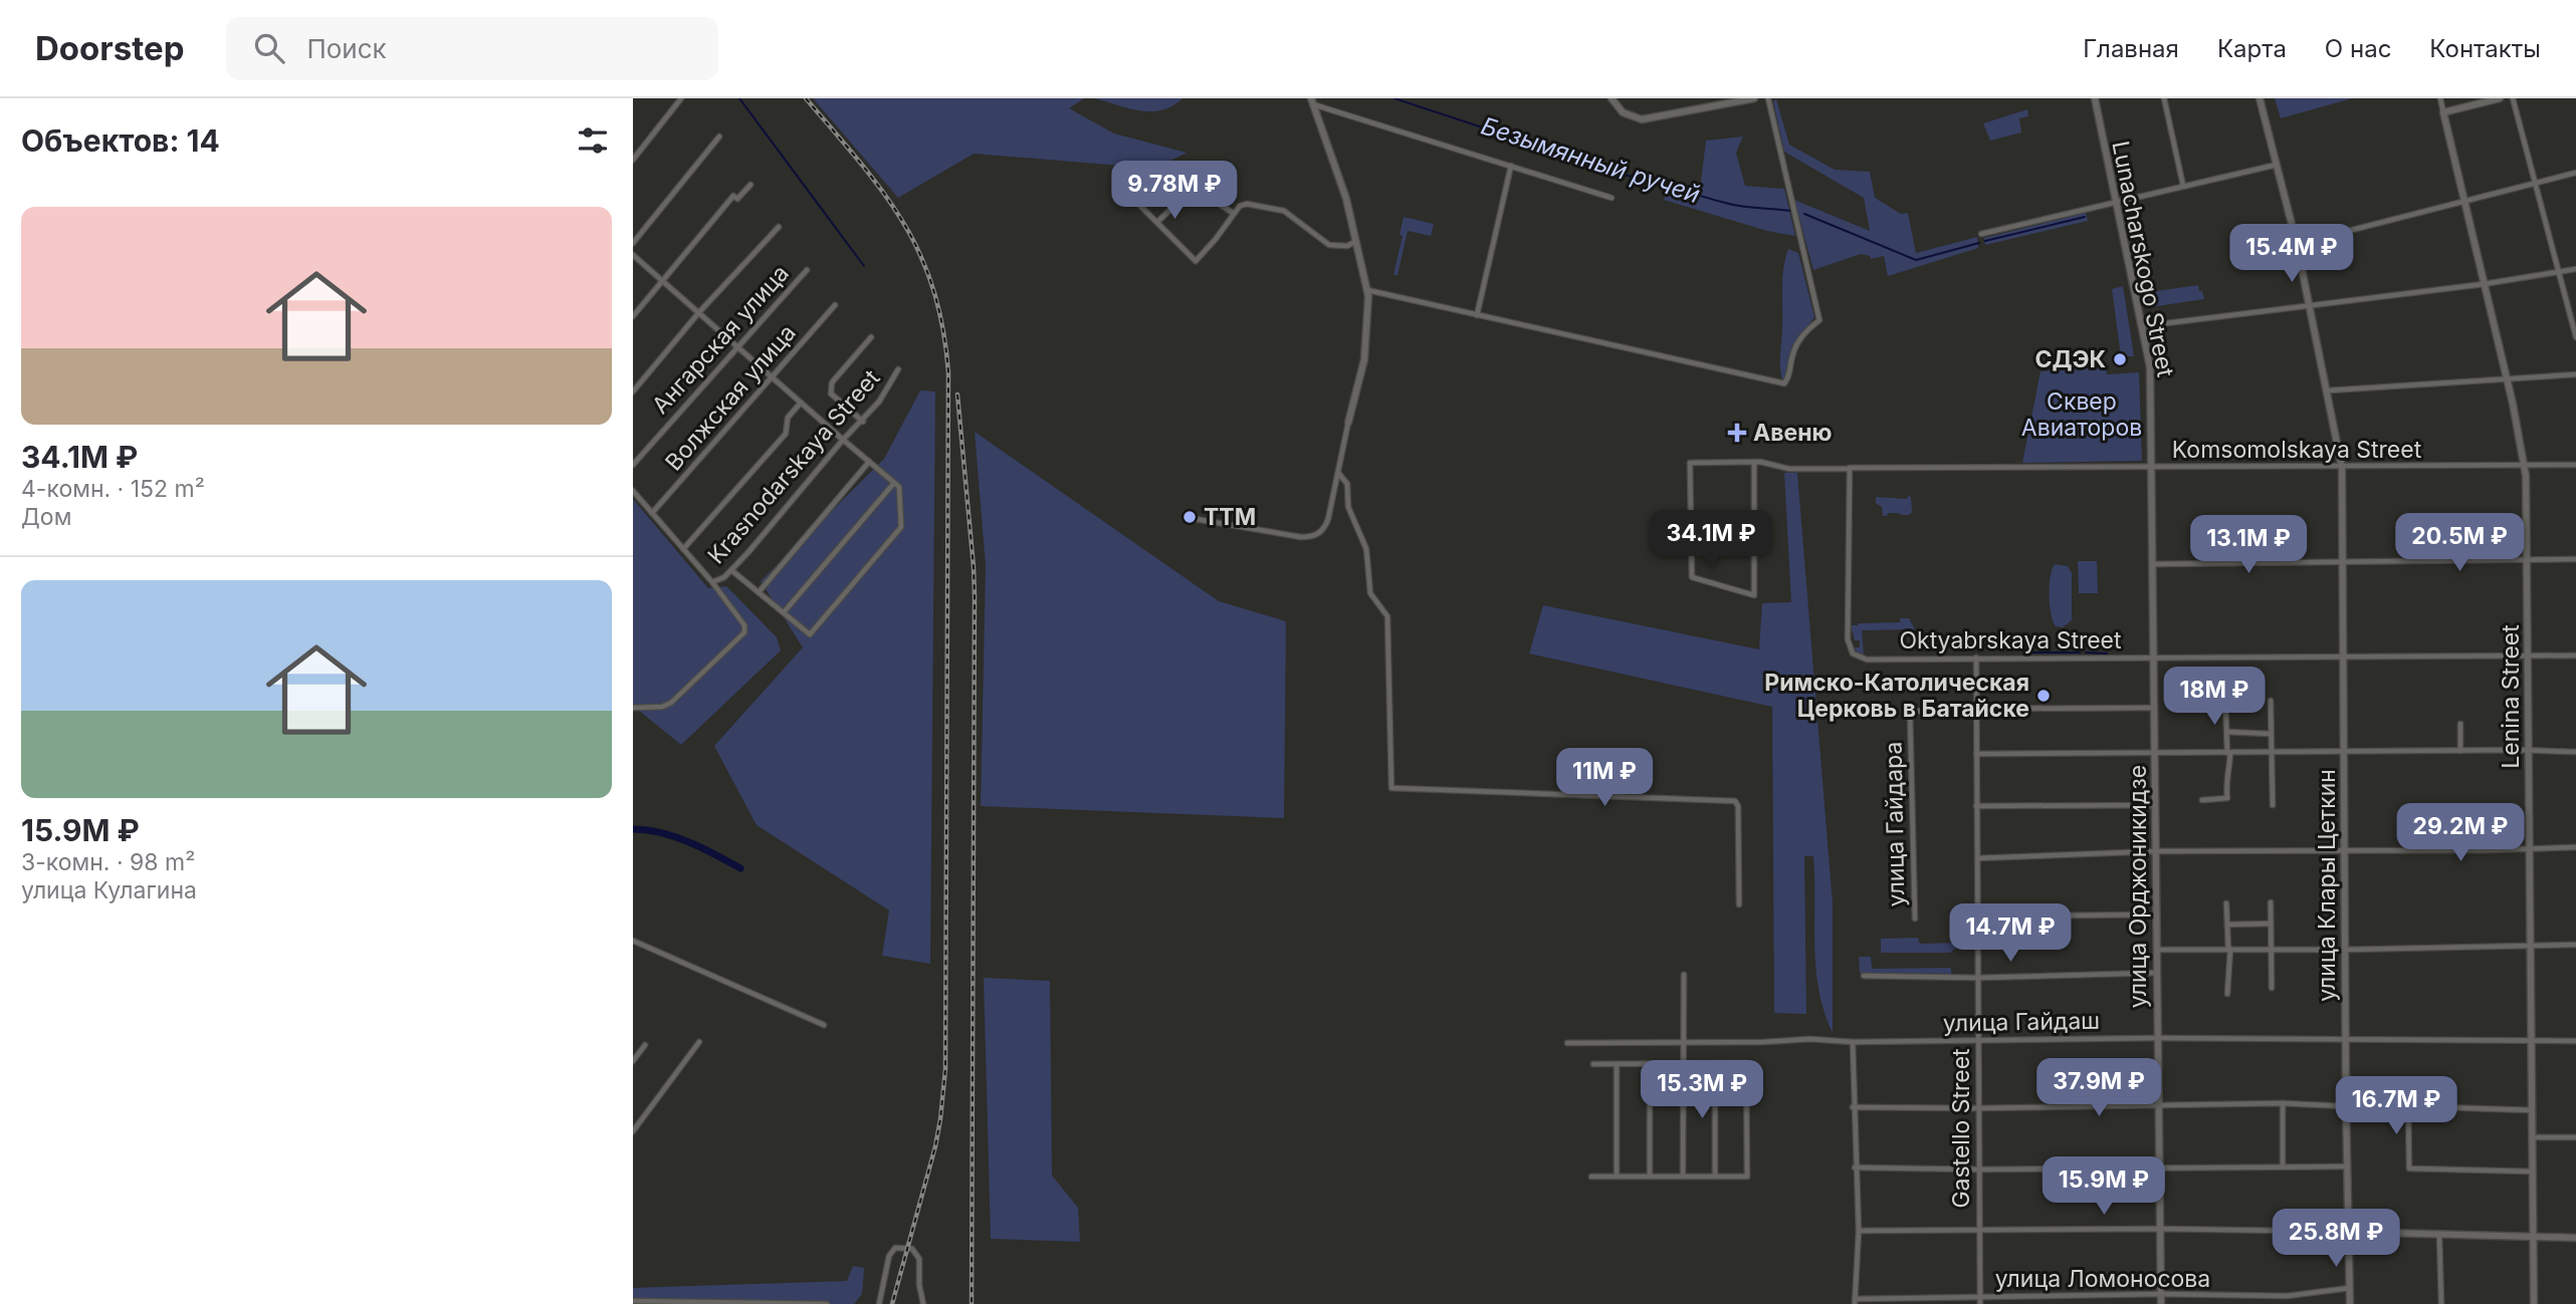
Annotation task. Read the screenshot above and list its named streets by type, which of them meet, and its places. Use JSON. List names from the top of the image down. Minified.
{"streets":{"street":["Lunacharskogo Street","Ангарская улица","Волжская улица","Komsomolskaya Street","Krasnodarskaya Street","Oktyabrskaya Street","Lenina Street","улица Гайдара","улица Клары Цеткин","улица Орджоникидзе","улица Гайдаш","Gastello Street","улица Ломоносова"]},"crossings":[["Lunacharskogo Street","Komsomolskaya Street"],["Lunacharskogo Street","улица Орджоникидзе"],["Komsomolskaya Street","Oktyabrskaya Street"],["Komsomolskaya Street","Lenina Street"],["Komsomolskaya Street","улица Клары Цеткин"],["Komsomolskaya Street","улица Орджоникидзе"],["Oktyabrskaya Street","Lenina Street"],["Oktyabrskaya Street","улица Клары Цеткин"],["Oktyabrskaya Street","улица Орджоникидзе"],["Oktyabrskaya Street","Gastello Street"],["Lenina Street","улица Гайдаш"],["улица Гайдара","Gastello Street"],["улица Клары Цеткин","улица Гайдаш"],["улица Клары Цеткин","улица Ломоносова"],["улица Орджоникидзе","улица Гайдаш"],["улица Орджоникидзе","улица Ломоносова"],["улица Гайдаш","Gastello Street"],["Gastello Street","улица Ломоносова"]],"water":["Безымянный ручей"],"parks":["Сквер Авиаторов"],"places":{"other":["СДЭК","ТТМ","Римско-Католическая Церковь в Батайске"],"health":["Авеню"]},"page":{"header":"Doorstep","search":"Поиск","nav":["Главная","Карта","О нас","Контакты"],"heading":"Объектов: 14","price":["9.78M ₽","15.4M ₽","34.1M ₽","20.5M ₽","13.1M ₽","18M ₽","11M ₽","29.2M ₽","14.7M ₽","37.9M ₽","15.3M ₽","16.7M ₽","15.9M ₽","25.8M ₽"],"list":[{"name":"34.1M ₽","note":"4-комн. · 152 m² · Дом"},{"name":"15.9M ₽","note":"3-комн. · 98 m² · улица Кулагина"}]}}
